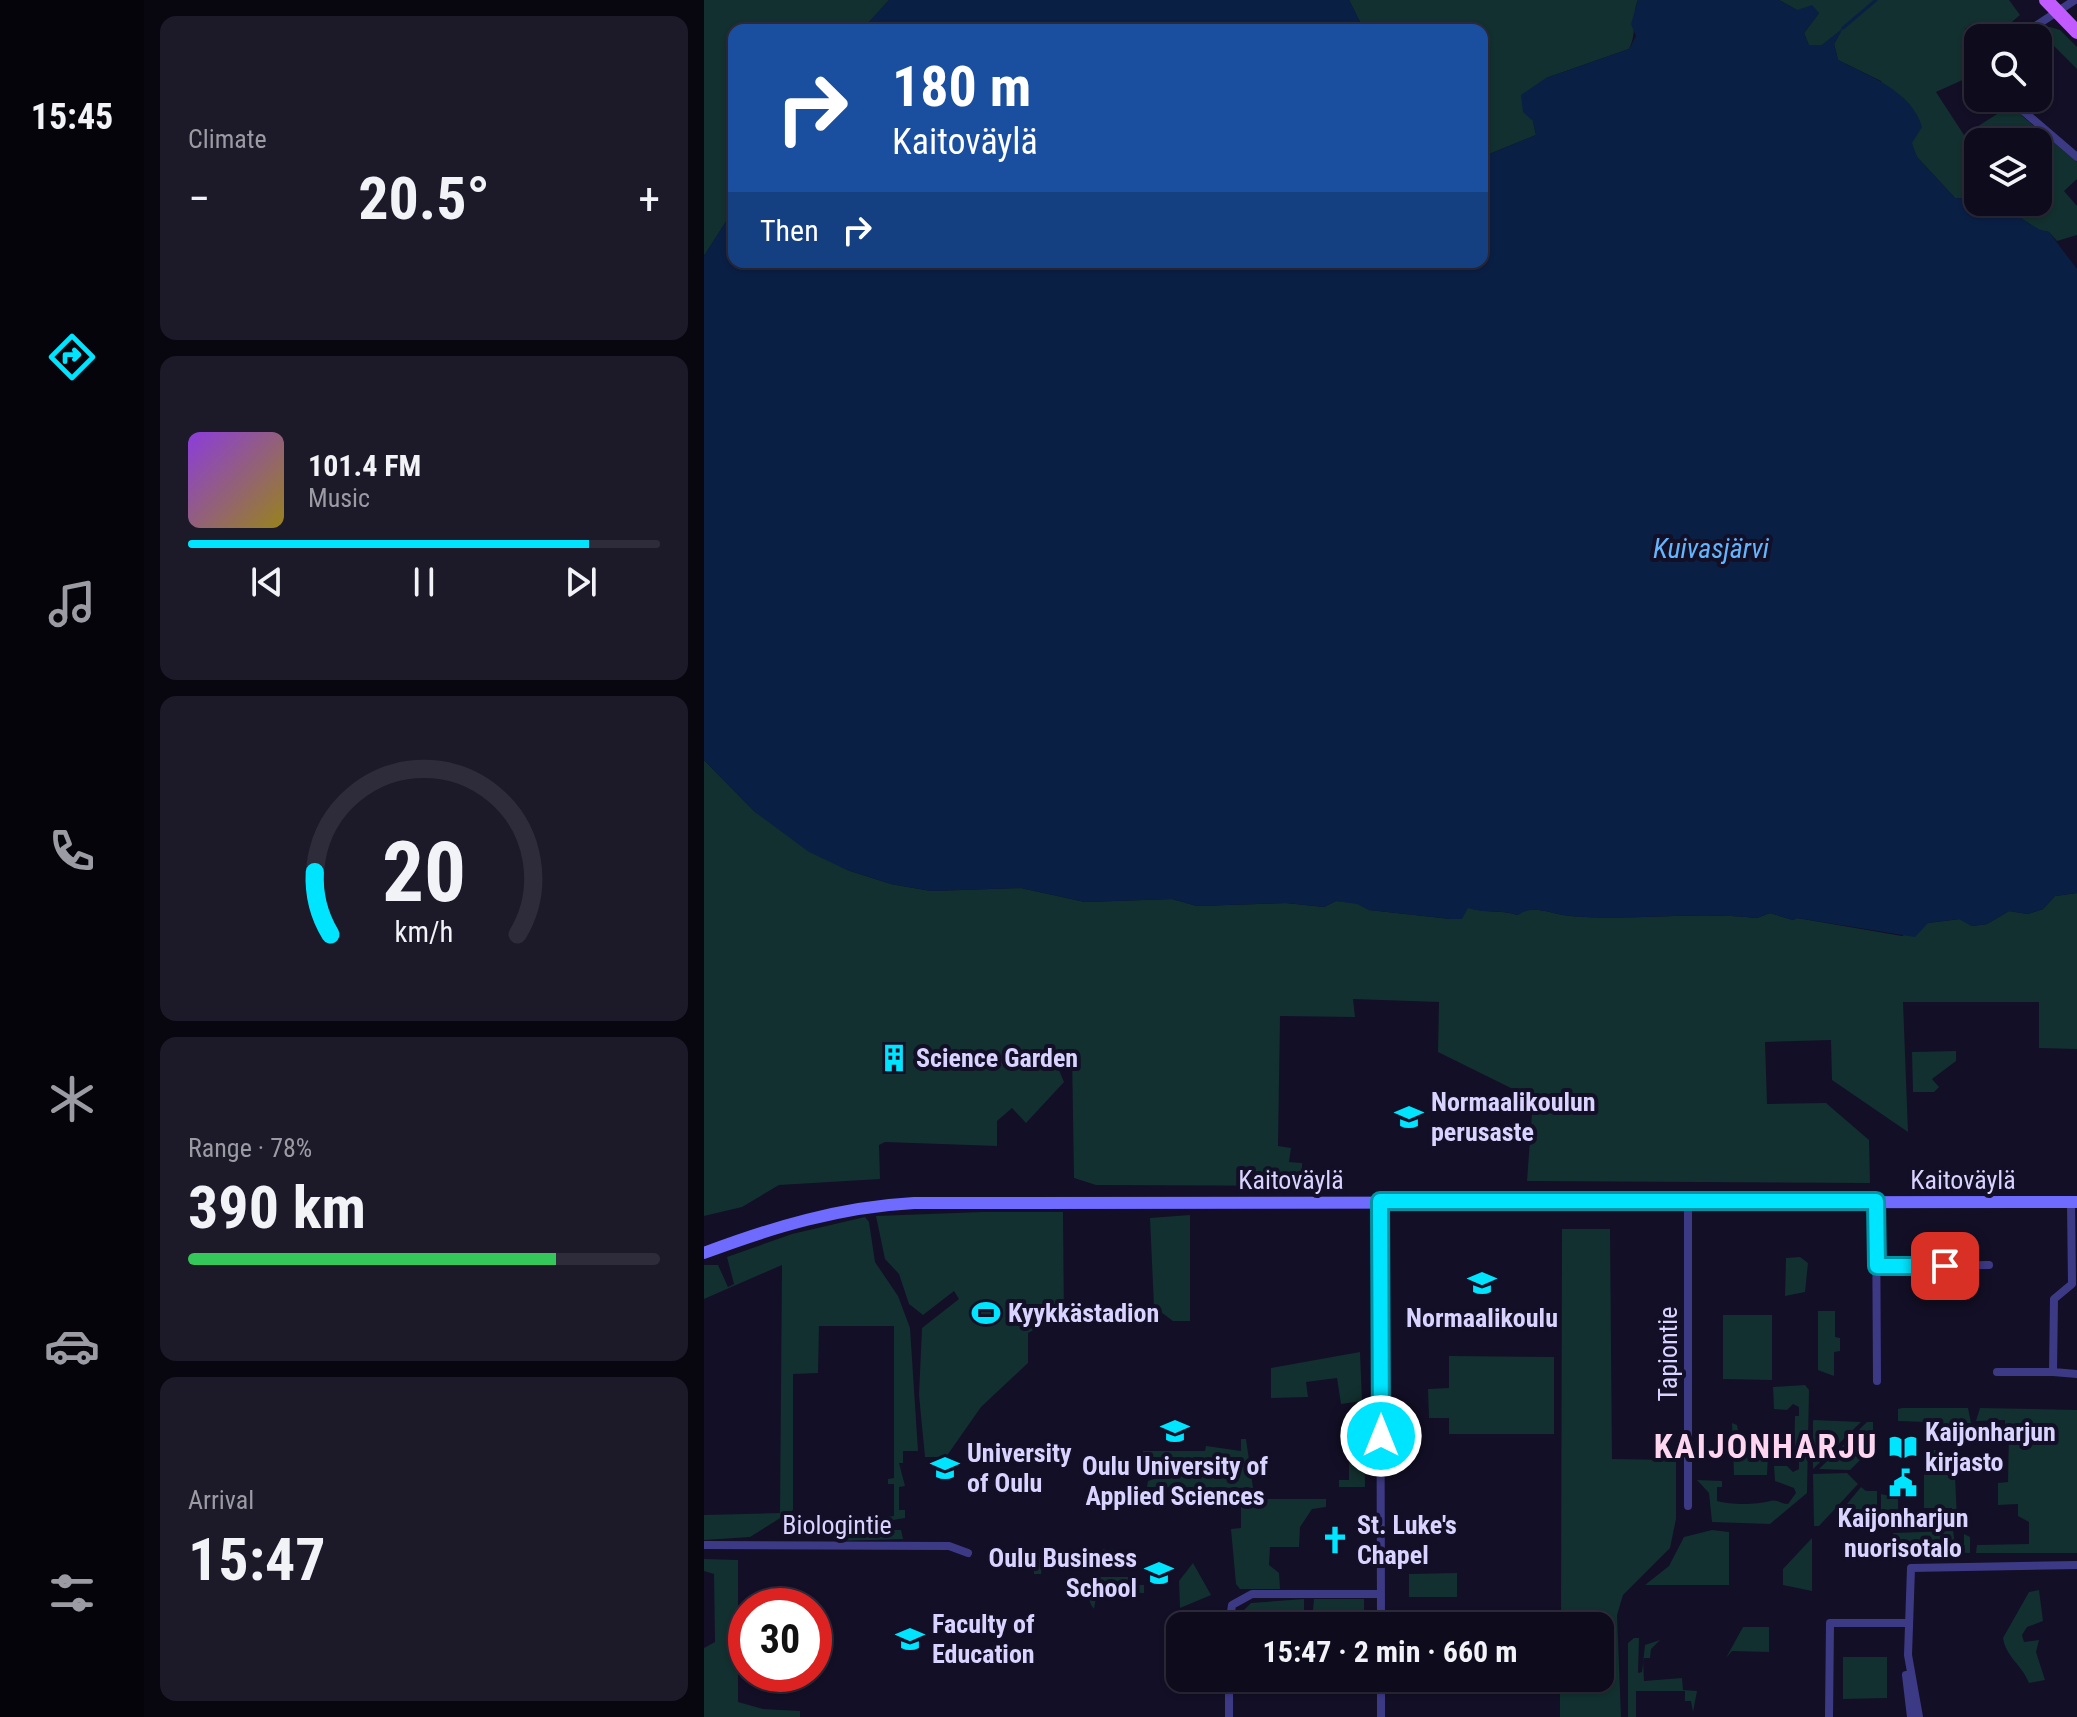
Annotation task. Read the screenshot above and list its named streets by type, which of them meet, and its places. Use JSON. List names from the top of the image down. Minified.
{"streets":{"street":["Kaitoväylä","Tapiontie","Biologintie"]},"crossings":[["Kaitoväylä","Tapiontie"]],"districts":["KAIJONHARJU"],"water":["Kuivasjärvi"],"places":{"building":["Science Garden"],"school or university":["Normaalikoulun perusaste","Normaalikoulu","Oulu University of Applied Sciences","University of Oulu","Oulu Business School","Faculty of Education"],"sports":["Kyykkästadion"],"library":["Kaijonharjun kirjasto"],"public building":["Kaijonharjun nuorisotalo"],"church":["St. Luke's Chapel"]},"page":{"tabs":"15:45","tile":["Climate",["Range · 78%","390 km"],["Arrival","15:47"]],"turn":["180 m","Kaitoväylä"],"heat":["−","20.5°","+"],"then":"Then","song":["101.4 FM","Music"],"limit":"30","trip":"15:47 · 2 min · 660 m","gauge":["20","km/h"]}}
